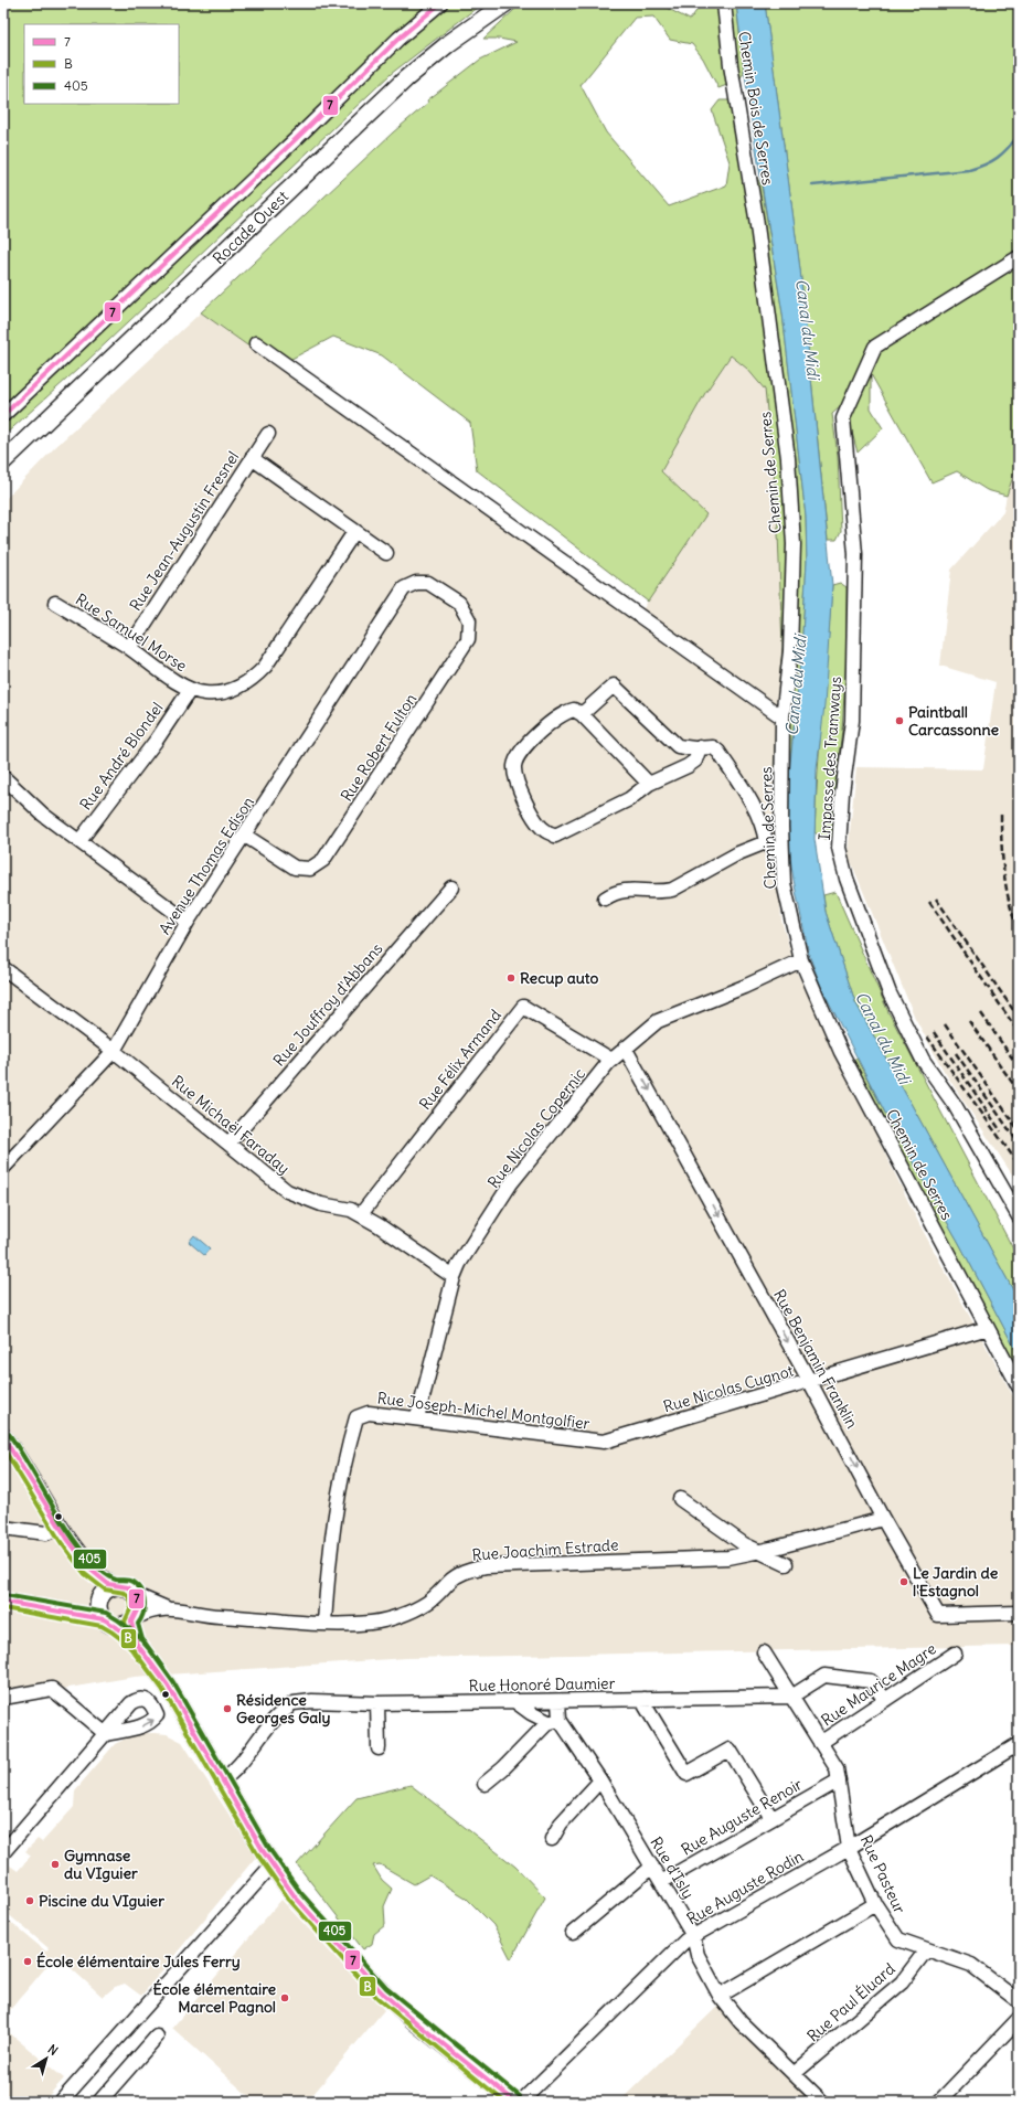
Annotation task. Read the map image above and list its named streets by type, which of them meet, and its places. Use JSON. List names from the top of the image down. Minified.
{"streets":{"main road":["Rocade Ouest"],"street":["Chemin Bois de Serres","Chemin de Serres","Rue Jean-Augustin Fresnel","Rue Samuel Morse","Rue Robert Fulton","Rue André Blondel","Impasse des Tramways","Avenue Thomas Edison","Rue Jouffroy d'Abbans","Rue Félix Armand","Rue Michaël Faraday","Rue Nicolas Copernic","Rue Benjamin Franklin","Rue Nicolas Cugnot","Rue Joseph-Michel Montgolfier","Rue Joachim Estrade","Rue Honoré Daumier","Rue Maurice Magre","Rue Auguste Renoir","Rue d'Isly","Rue Pasteur","Rue Auguste Rodin","Rue Paul Éluard"]},"crossings":[["Chemin Bois de Serres","Chemin de Serres"],["Chemin de Serres","Rue Nicolas Copernic"],["Chemin de Serres","Rue Nicolas Cugnot"],["Rue Jean-Augustin Fresnel","Rue Samuel Morse"],["Rue Samuel Morse","Rue André Blondel"],["Rue Robert Fulton","Avenue Thomas Edison"],["Avenue Thomas Edison","Rue Michaël Faraday"],["Rue Jouffroy d'Abbans","Rue Michaël Faraday"],["Rue Félix Armand","Rue Michaël Faraday"],["Rue Félix Armand","Rue Nicolas Copernic"],["Rue Michaël Faraday","Rue Nicolas Copernic"],["Rue Nicolas Copernic","Rue Benjamin Franklin"],["Rue Nicolas Copernic","Rue Joseph-Michel Montgolfier"],["Rue Benjamin Franklin","Rue Nicolas Cugnot"],["Rue Benjamin Franklin","Rue Joachim Estrade"],["Rue Nicolas Cugnot","Rue Joseph-Michel Montgolfier"],["Rue Joseph-Michel Montgolfier","Rue Joachim Estrade"],["Rue Honoré Daumier","Rue Pasteur"],["Rue Maurice Magre","Rue Pasteur"],["Rue Auguste Renoir","Rue d'Isly"],["Rue Auguste Renoir","Rue Pasteur"],["Rue d'Isly","Rue Auguste Rodin"],["Rue d'Isly","Rue Paul Éluard"],["Rue Pasteur","Rue Auguste Rodin"],["Rue Pasteur","Rue Paul Éluard"]],"one_way":["Rue Benjamin Franklin"],"water":["Canal du Midi"],"places":["Paintball Carcassonne","Recup auto","Le Jardin de l'Estagnol","Résidence Georges Galy","Gymnase du VIguier","Piscine du VIguier","École élémentaire Jules Ferry","École élémentaire Marcel Pagnol"],"lines":["transit line 7","transit line 405","transit line B"],"legend":["7","B","405"],"north":"top right"}
